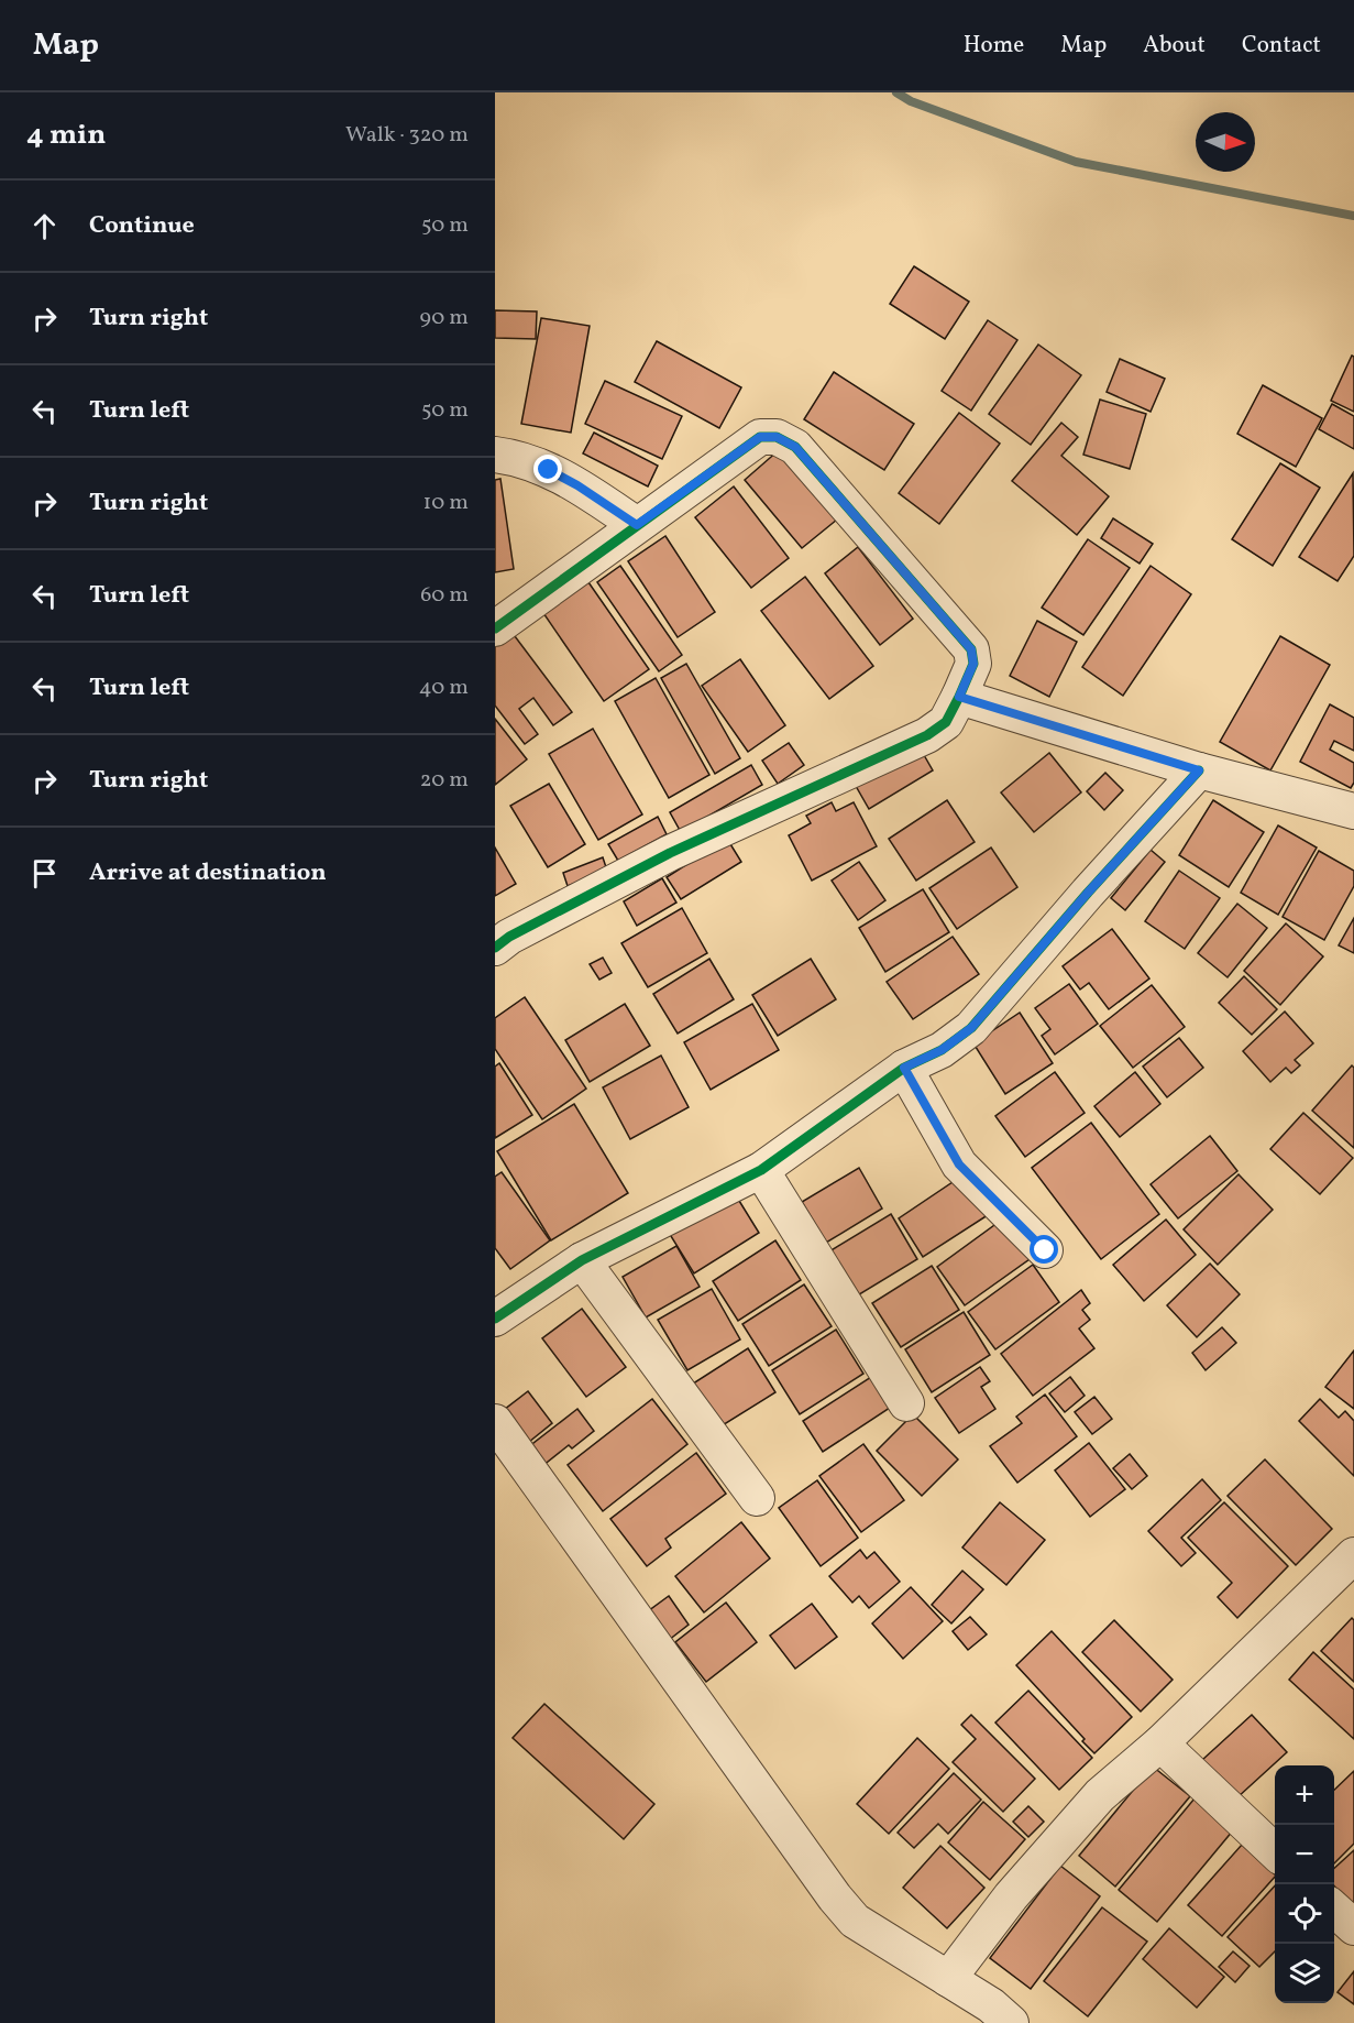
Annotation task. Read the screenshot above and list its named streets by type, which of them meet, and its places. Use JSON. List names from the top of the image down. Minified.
{"north":"right","page":{"header":"Map","nav":["Home","Map","About","Contact"],"heading":["4 min","Walk · 320 m"],"list":[["Continue","50 m"],["Turn right","90 m"],["Turn left","50 m"],["Turn right","10 m"],["Turn left","60 m"],["Turn left","40 m"],["Turn right","20 m"],"Arrive at destination"],"map_buttons":["+","−"]}}
